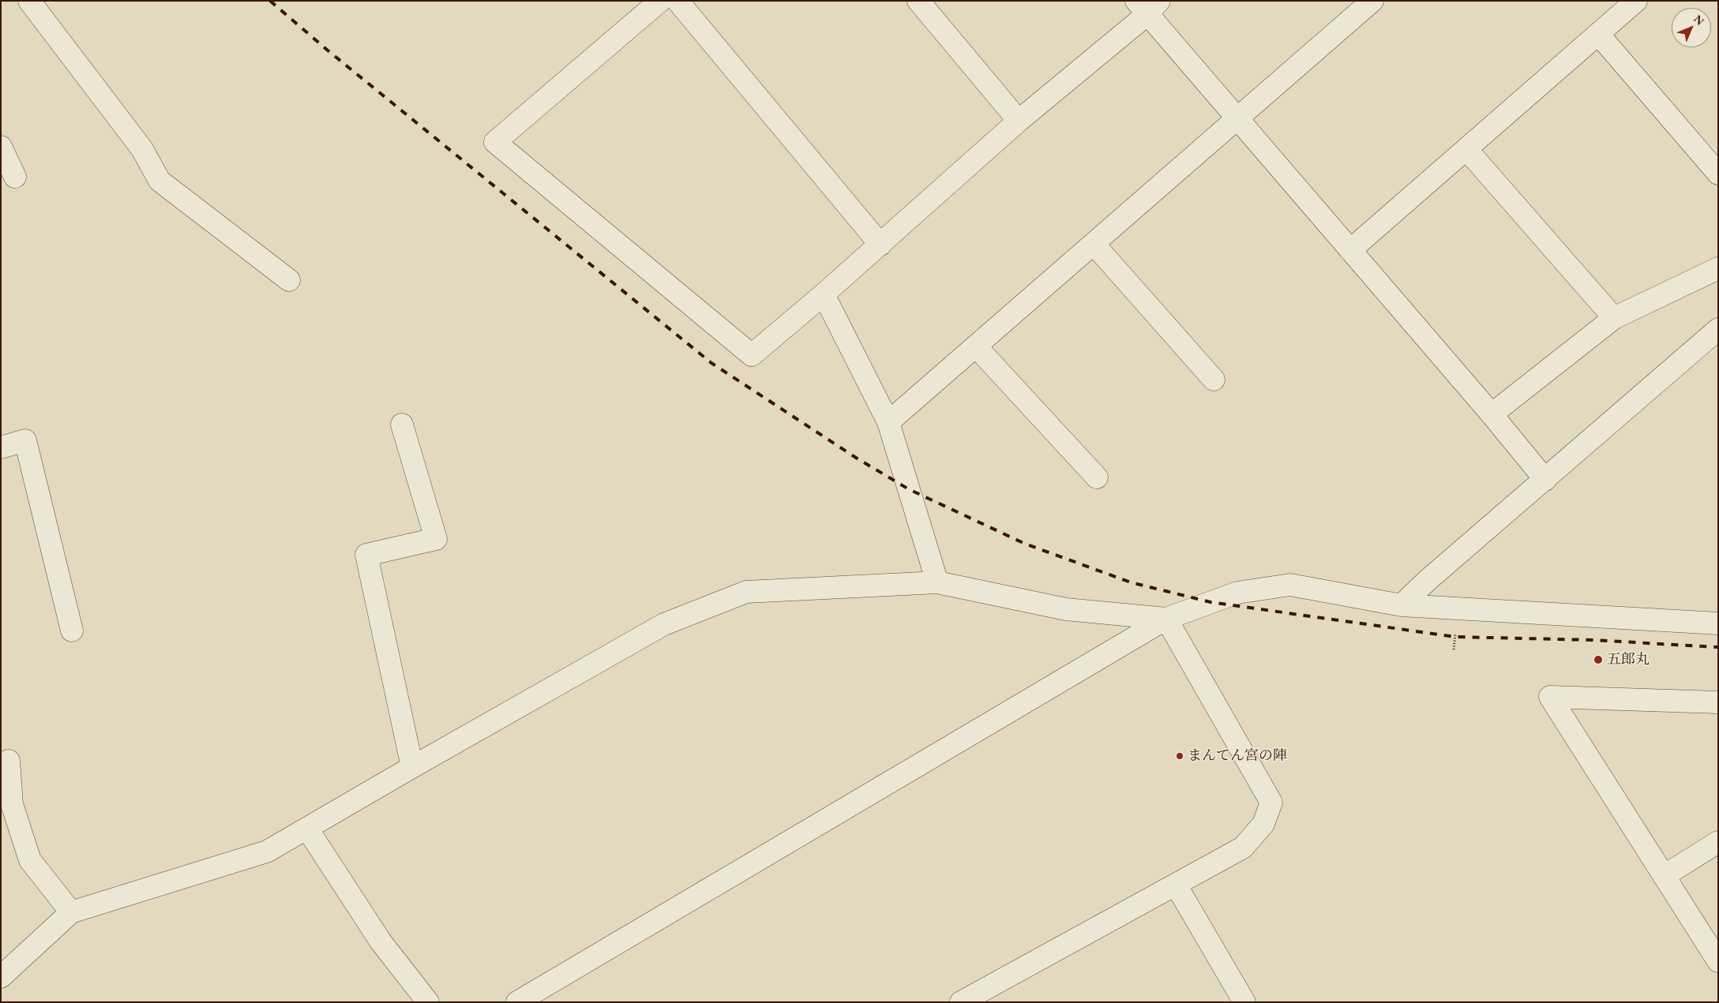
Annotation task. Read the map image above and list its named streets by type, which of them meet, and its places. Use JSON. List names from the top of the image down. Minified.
{"places":["五郎丸","まんてん宮の陣"],"north":"top right"}
